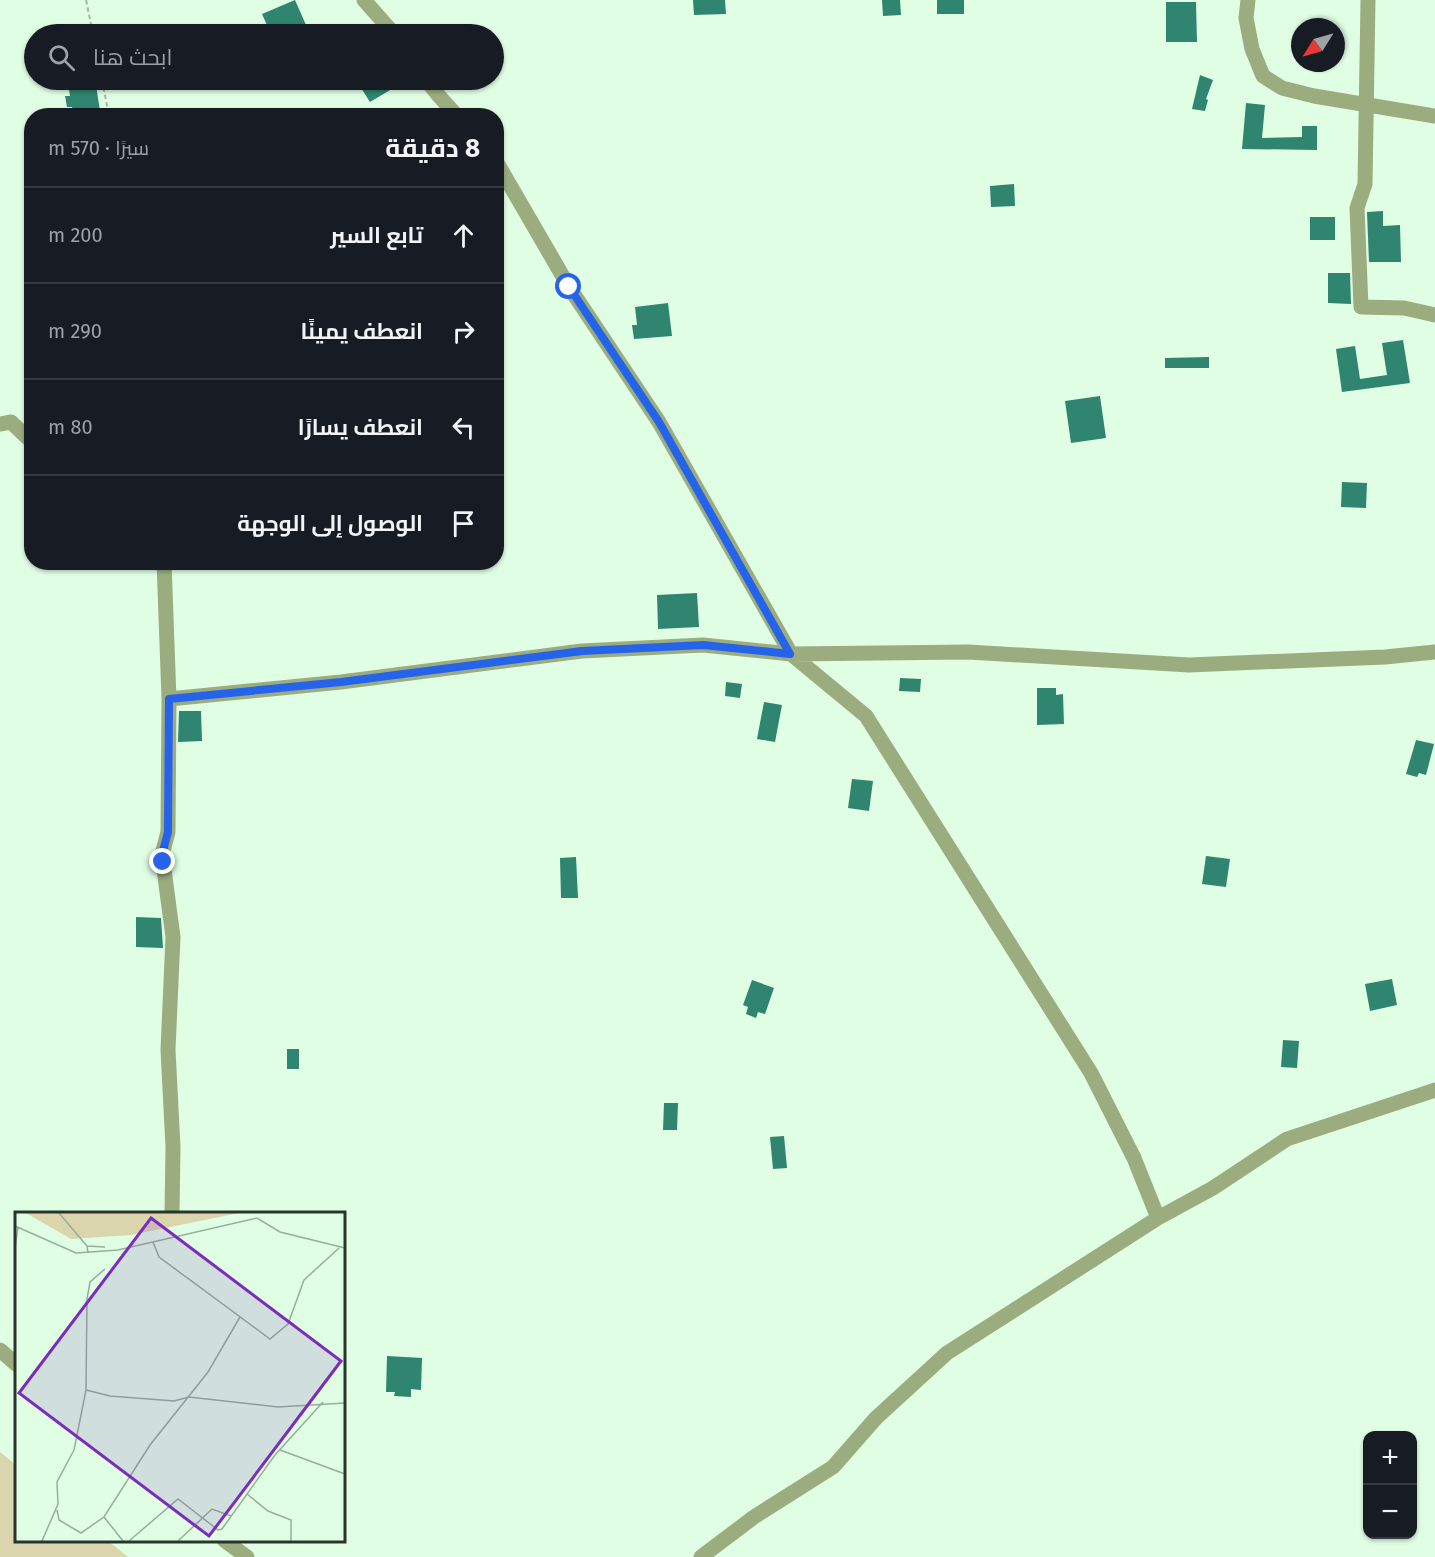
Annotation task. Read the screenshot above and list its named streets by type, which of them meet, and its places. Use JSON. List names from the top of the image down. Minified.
{"north":"bottom left","page":{"search":"ابحث هنا","heading":["8 دقيقة","سيرًا · 570 m"],"list":[["تابع السير","200 m"],["انعطف يمينًا","290 m"],["انعطف يسارًا","80 m"],"الوصول إلى الوجهة"],"map_buttons":["+","−"]}}
